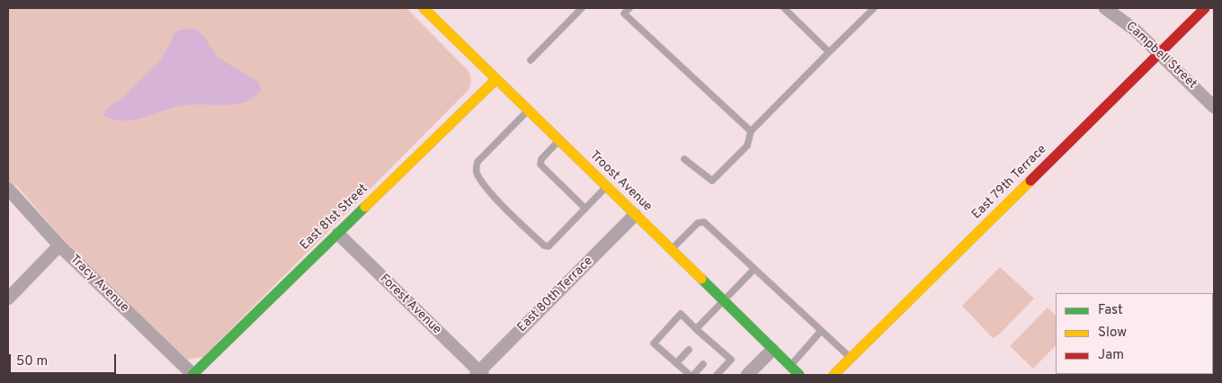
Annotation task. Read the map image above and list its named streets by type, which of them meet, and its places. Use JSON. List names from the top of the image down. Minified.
{"streets":{"street":["Campbell Street","Troost Avenue","East 79th Terrace","East 81st Street","Tracy Avenue","East 80th Terrace","Forest Avenue"]},"crossings":[["Campbell Street","East 79th Terrace"],["Troost Avenue","East 81st Street"],["Troost Avenue","East 80th Terrace"],["East 81st Street","Tracy Avenue"],["East 81st Street","Forest Avenue"],["East 80th Terrace","Forest Avenue"]],"legend":["Fast","Slow","Jam"],"scale_bar":"50 m"}
